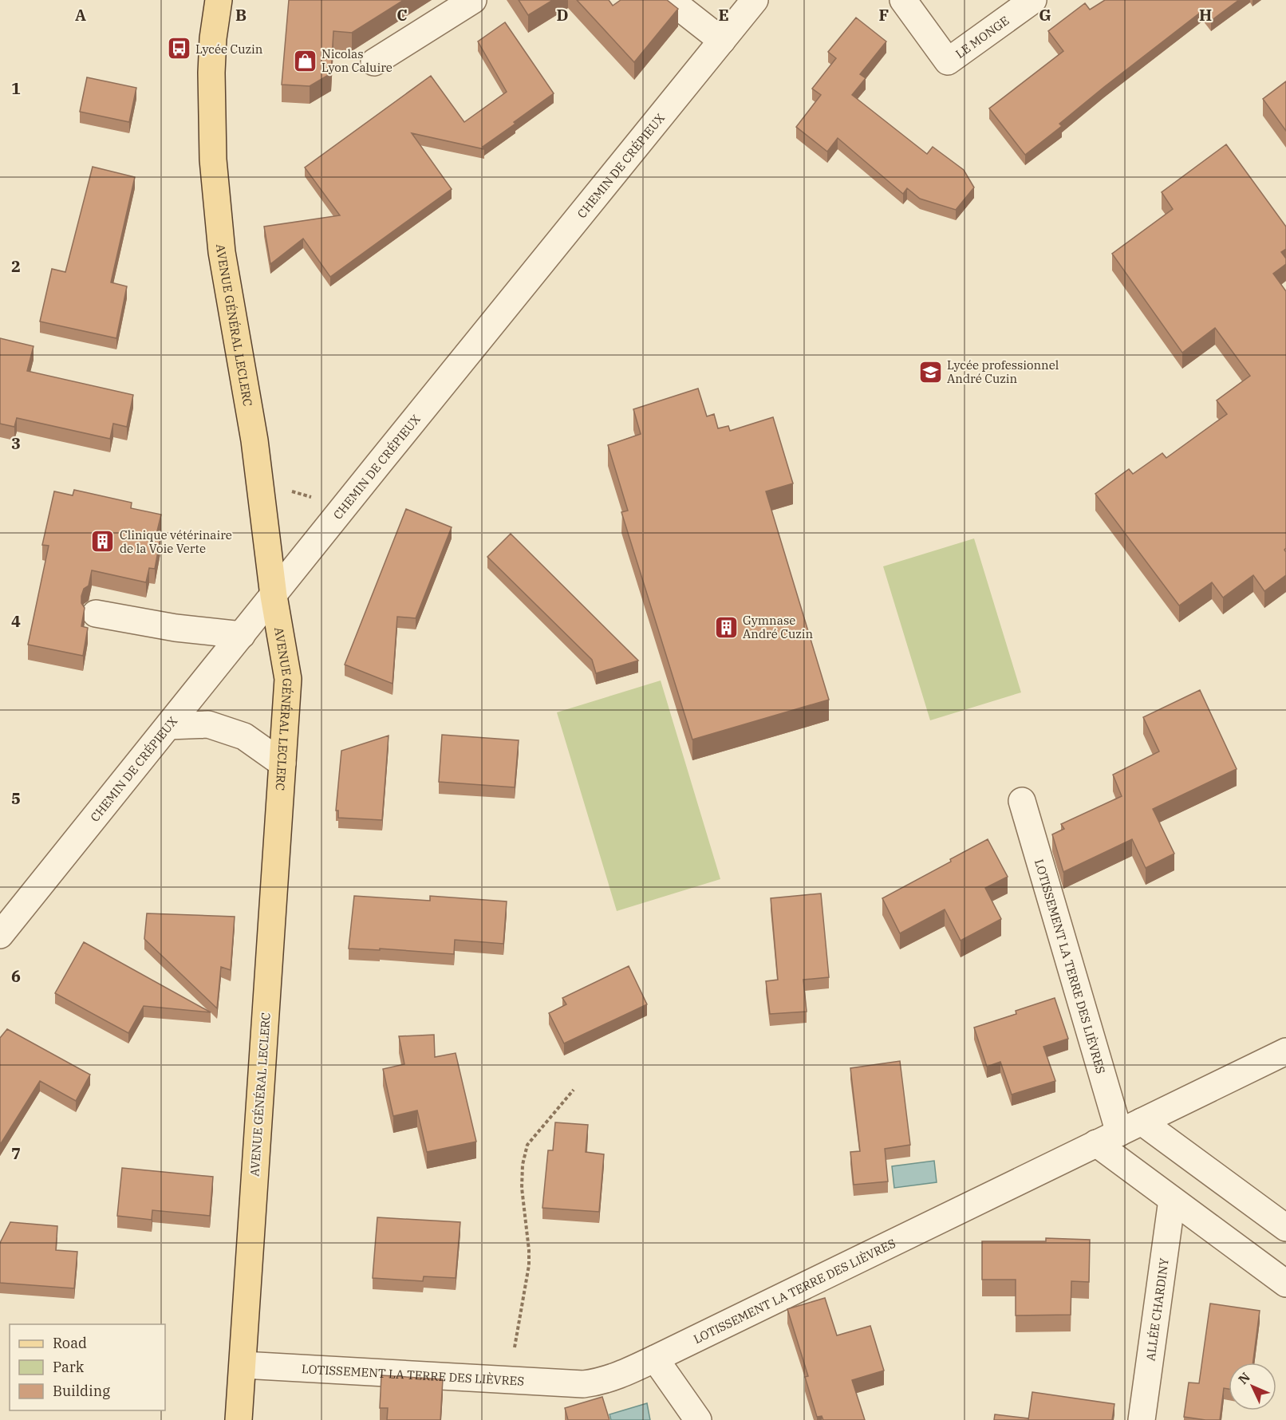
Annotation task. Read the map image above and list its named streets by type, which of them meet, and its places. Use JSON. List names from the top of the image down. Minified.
{"streets":{"main road":["AVENUE GÉNÉRAL LECLERC"],"street":["LE MONGE","CHEMIN DE CRÉPIEUX","LOTISSEMENT LA TERRE DES LIÈVRES","ALLÉE CHARDINY"]},"crossings":[["CHEMIN DE CRÉPIEUX","AVENUE GÉNÉRAL LECLERC"],["AVENUE GÉNÉRAL LECLERC","LOTISSEMENT LA TERRE DES LIÈVRES"]],"places":{"bus stop":["Lycée Cuzin"],"shop":["Nicolas Lyon Caluire"],"school or university":["Lycée professionnel André Cuzin"],"building":["Clinique vétérinaire de la Voie Verte","Gymnase André Cuzin"]},"legend":["Road","Park","Building"],"north":"top left","grid":{"columns":["A","B","C","D","E","F","G","H"],"rows":["1","2","3","4","5","6","7"]}}
